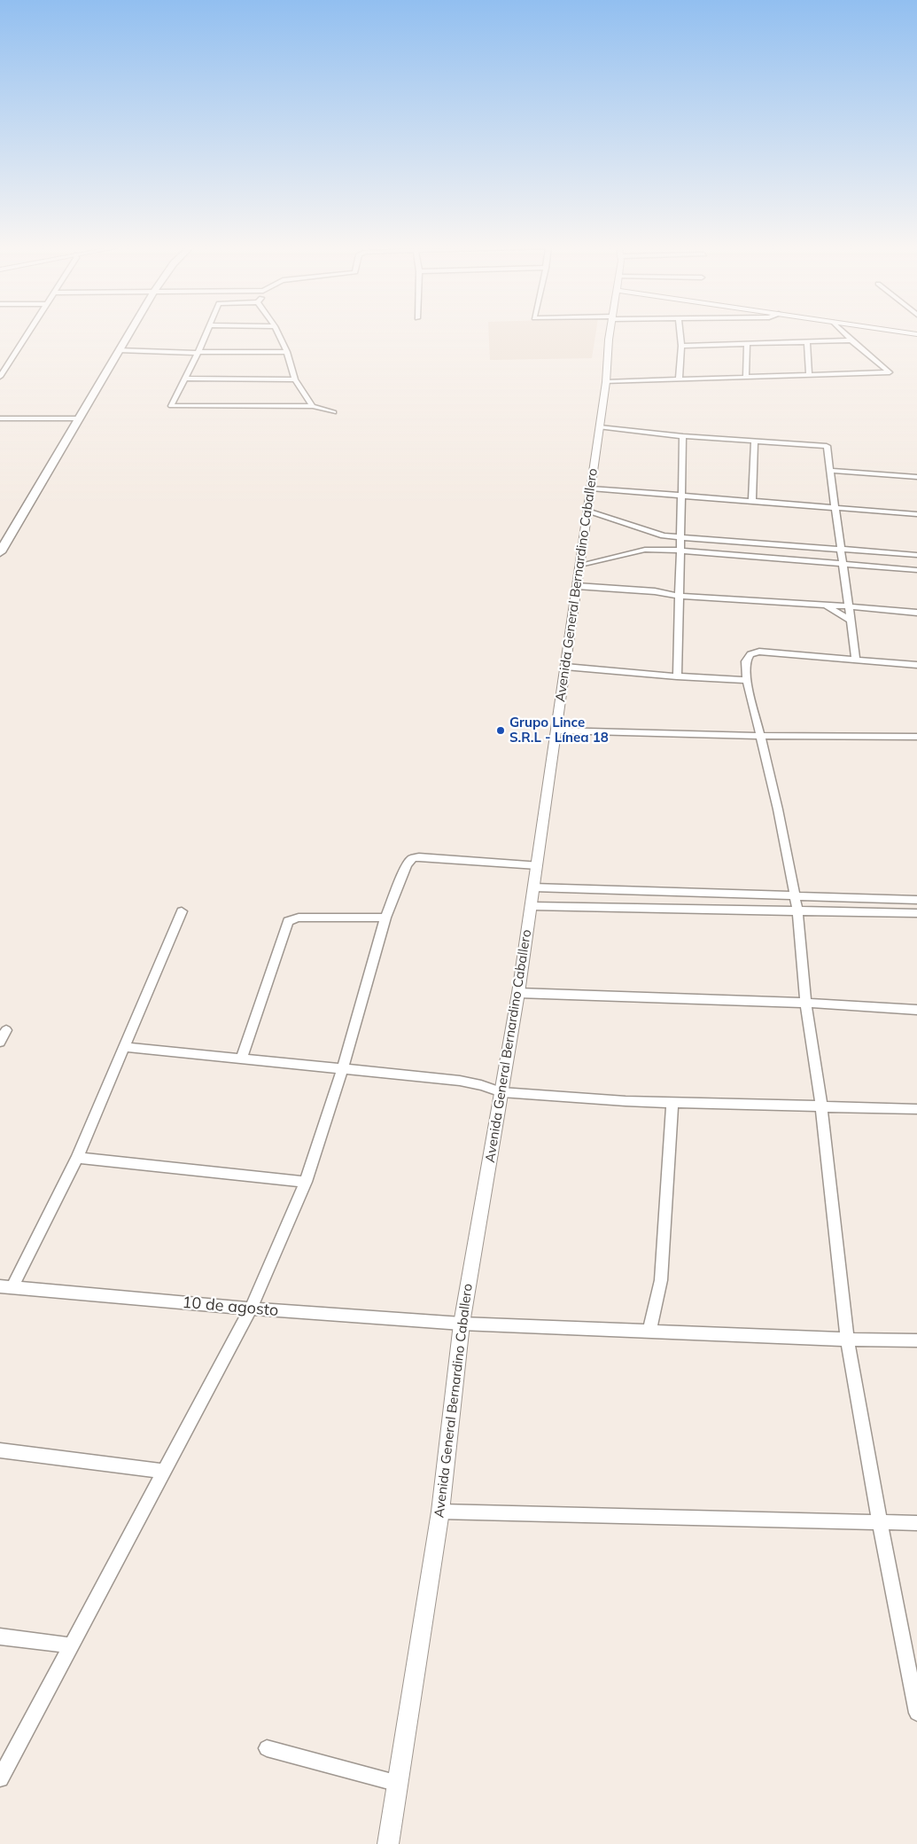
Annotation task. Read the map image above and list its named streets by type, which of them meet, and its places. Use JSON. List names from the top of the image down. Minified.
{"streets":{"main road":["Avenida General Bernardino Caballero"],"street":["10 de agosto"]},"crossings":[["Avenida General Bernardino Caballero","10 de agosto"]],"places":["Grupo Lince S.R.L - Línea 18"]}
